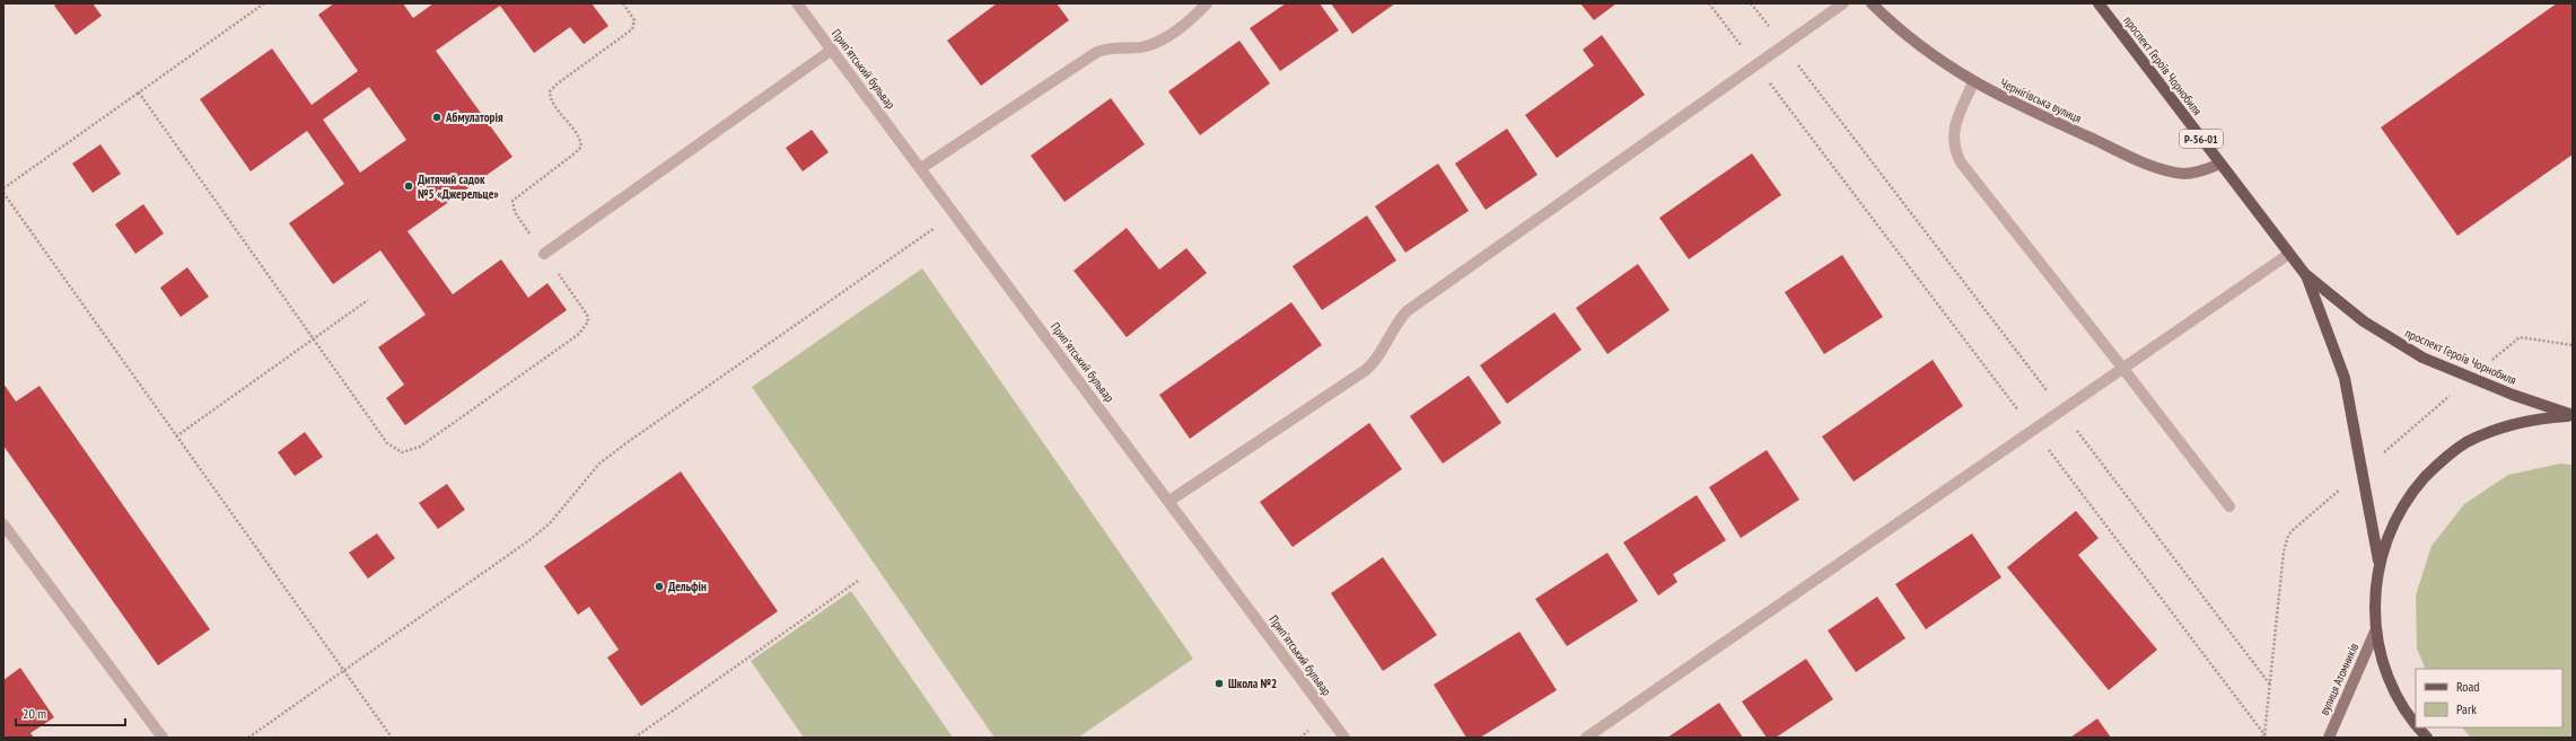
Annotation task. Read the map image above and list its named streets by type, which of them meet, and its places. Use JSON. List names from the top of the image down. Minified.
{"streets":{"main road":["проспект Героїв Чорнобиля","Р-56-01"],"street":["Припʼятський бульвар","Чернігівська вулиця","вулиця Атомників"]},"crossings":[["проспект Героїв Чорнобиля","Чернігівська вулиця"]],"places":["Абмулаторія","Дитячий садок №5 «Джерельце»","Дельфін","Школа №2"],"legend":["Road","Park"],"scale_bar":"20 m"}
